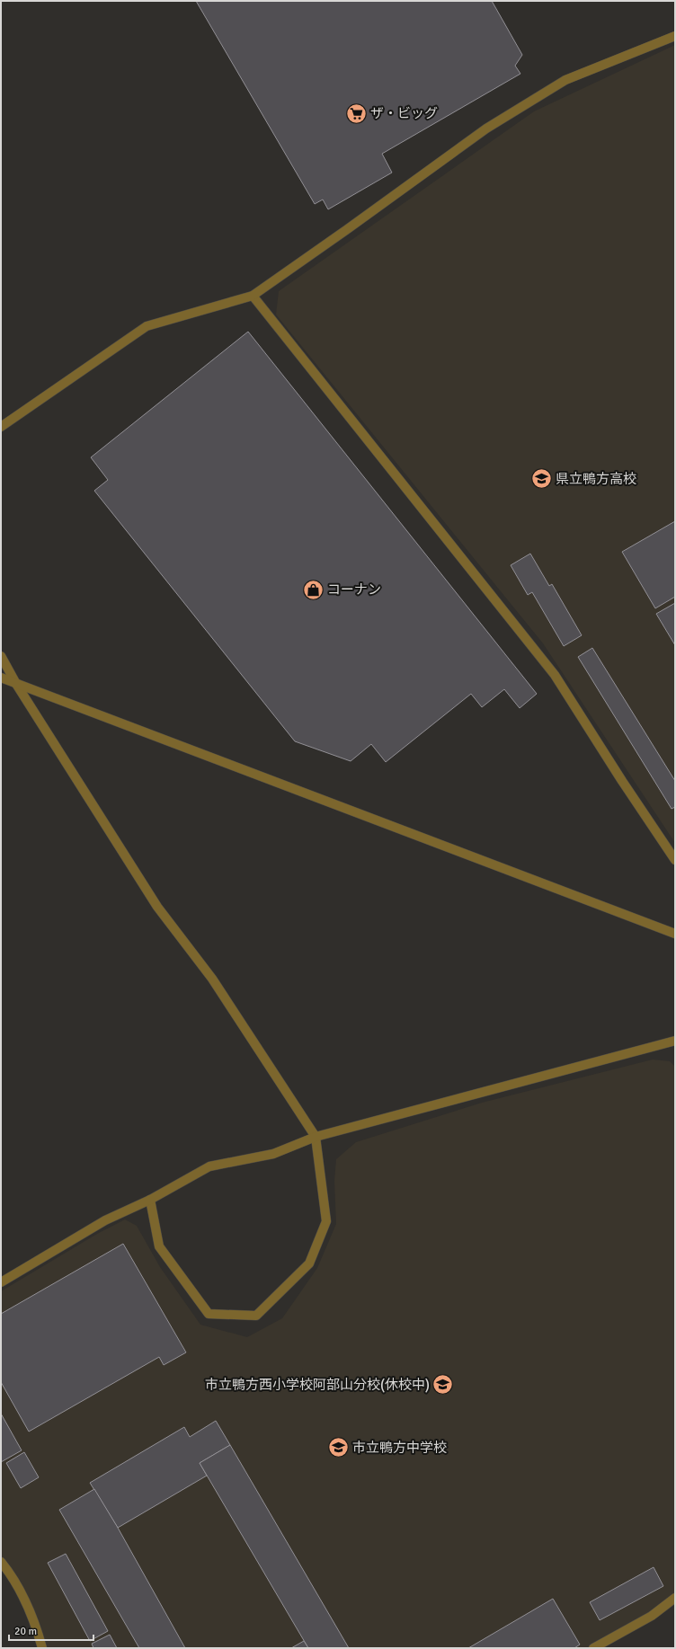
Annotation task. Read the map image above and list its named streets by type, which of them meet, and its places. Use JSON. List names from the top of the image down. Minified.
{"places":{"supermarket":["ザ・ビッグ"],"school or university":["県立鴨方高校","市立鴨方西小学校阿部山分校(休校中)","市立鴨方中学校"],"shop":["コーナン"]},"scale_bar":"20 m"}
